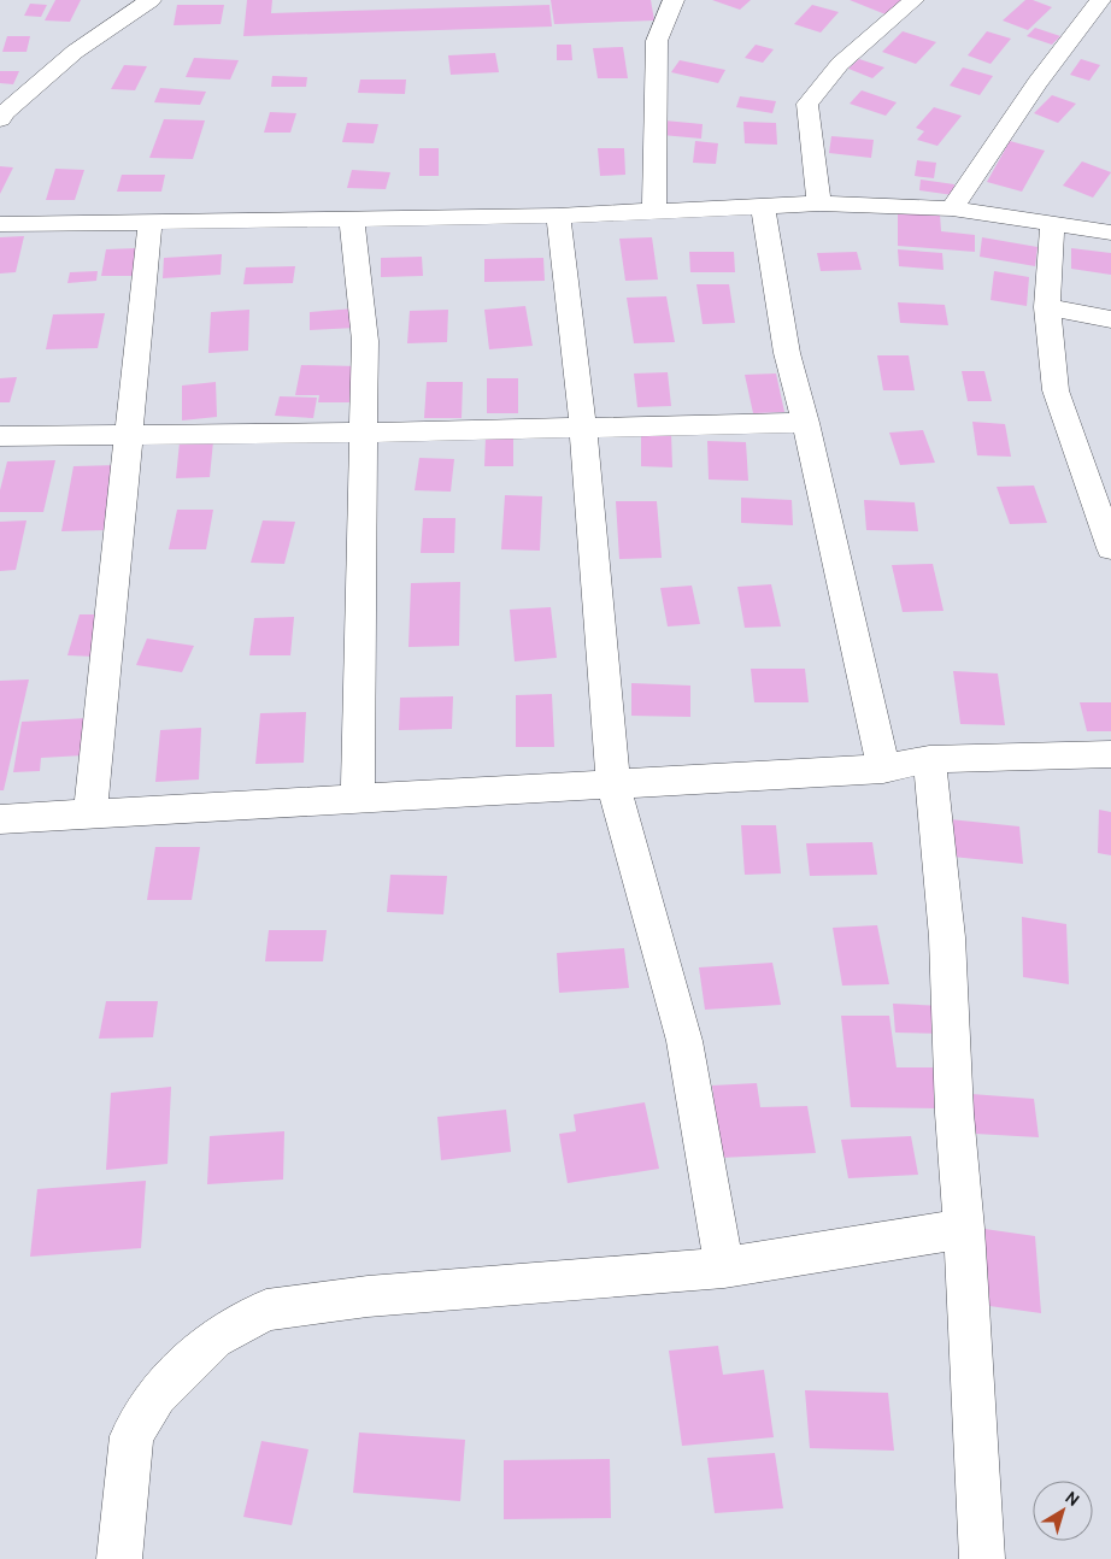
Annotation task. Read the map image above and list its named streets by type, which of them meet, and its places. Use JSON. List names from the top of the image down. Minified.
{"north":"top right"}
